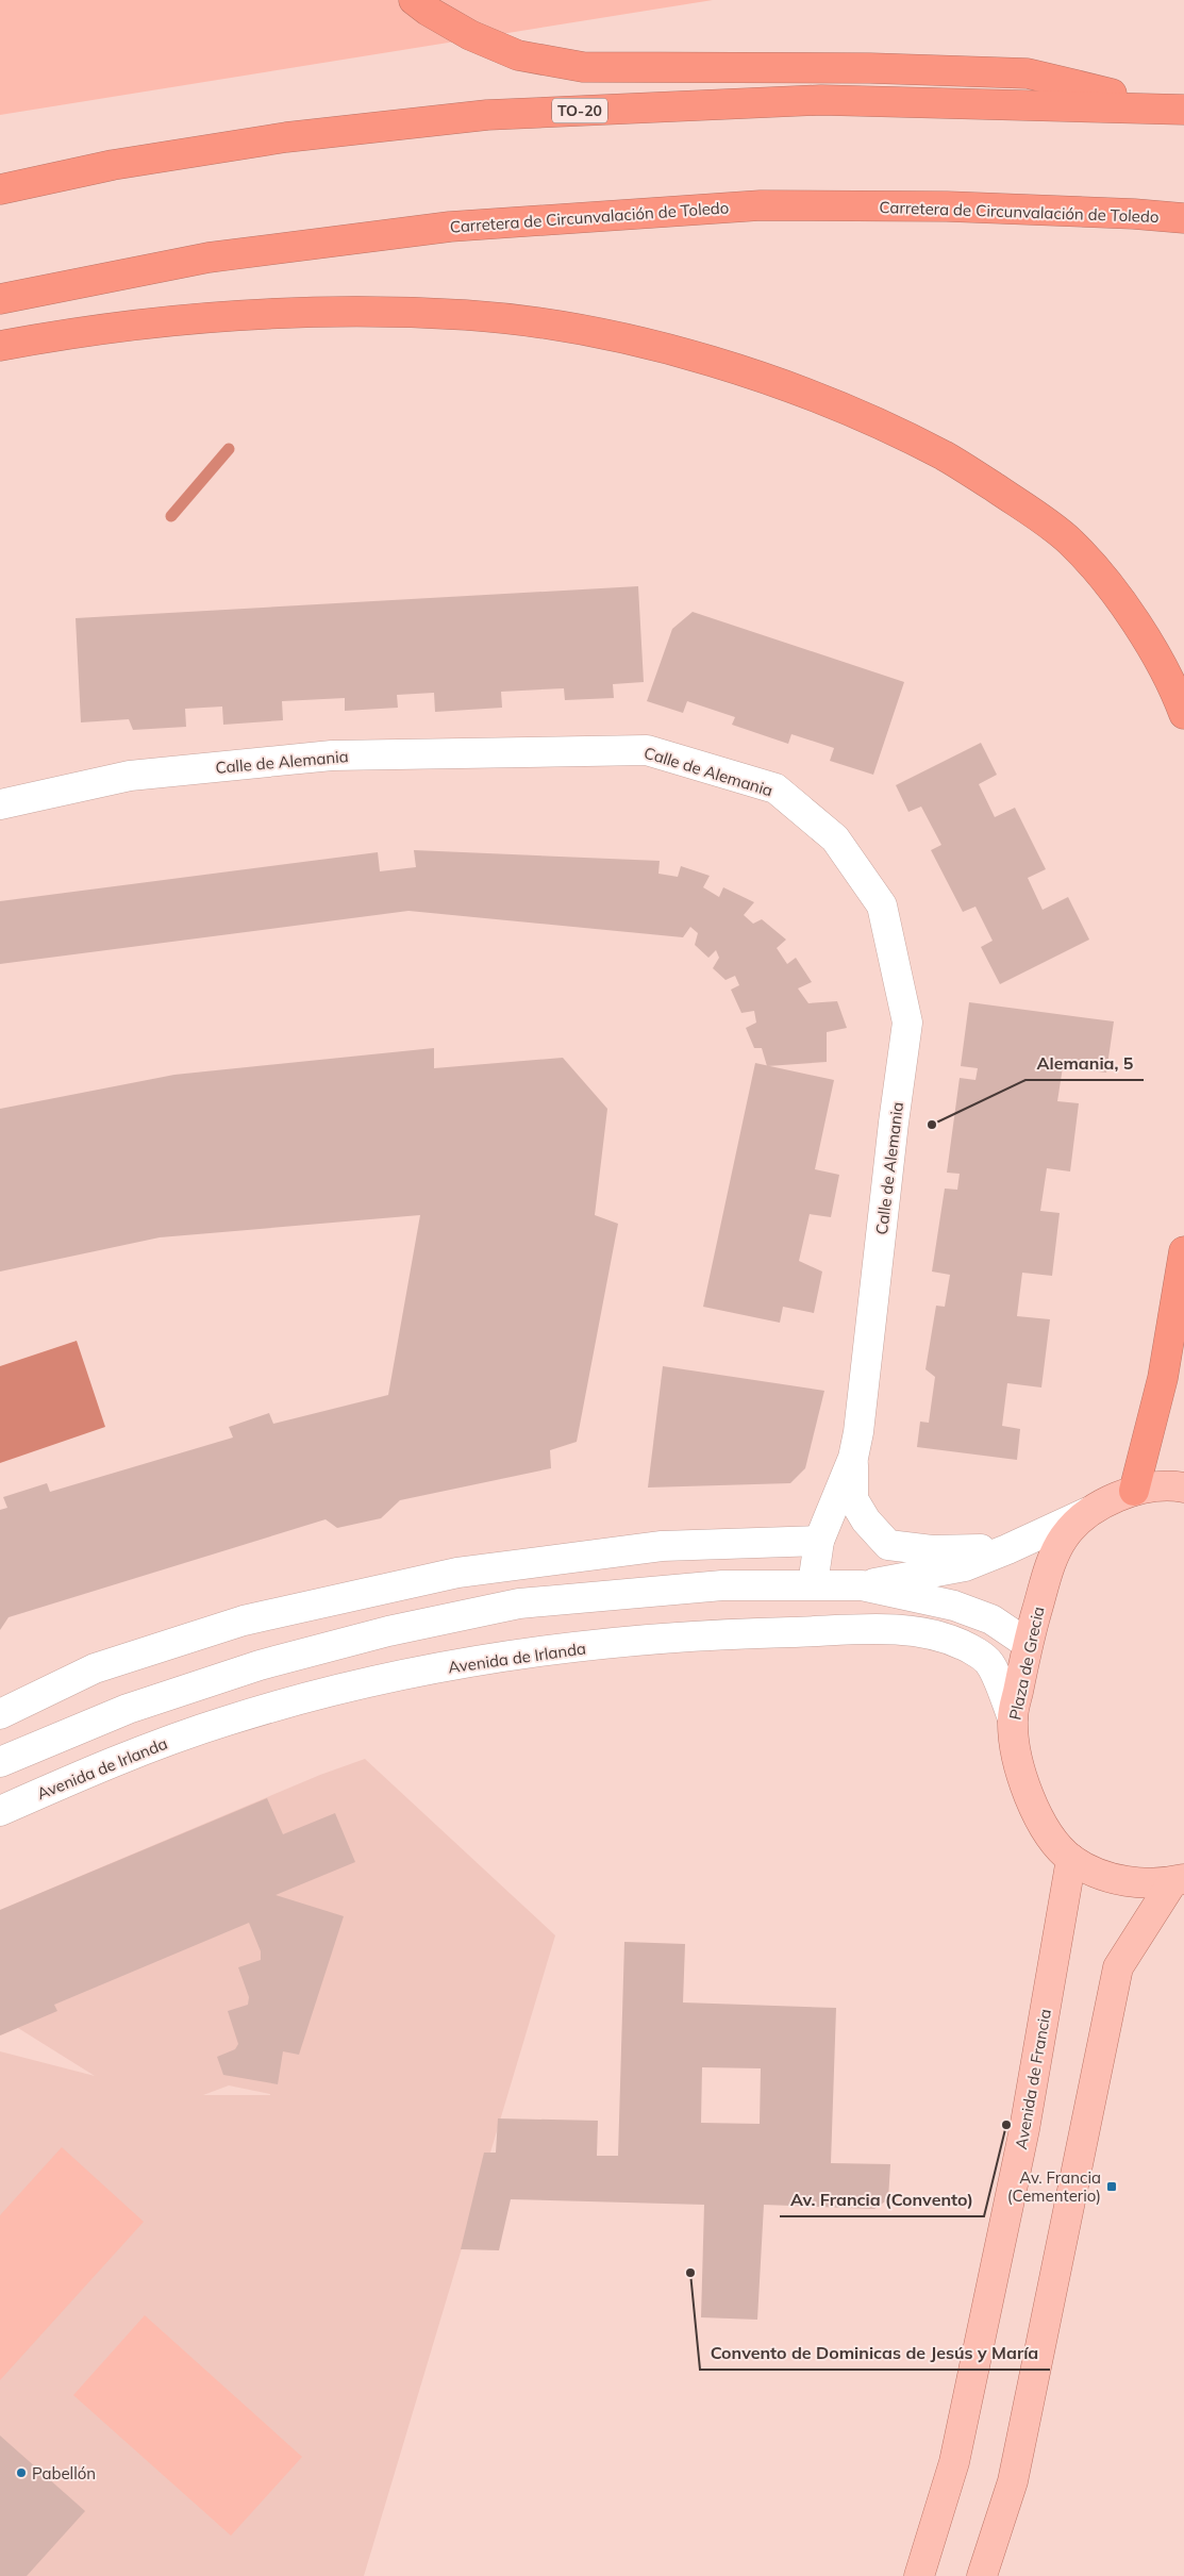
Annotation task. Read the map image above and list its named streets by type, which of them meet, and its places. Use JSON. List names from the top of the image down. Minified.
{"streets":{"highway":["TO-20","Carretera de Circunvalación de Toledo"],"main road":["Plaza de Grecia","Avenida de Francia"],"street":["Calle de Alemania","Avenida de Irlanda"]},"crossings":[["Avenida de Irlanda","Plaza de Grecia"],["Plaza de Grecia","Avenida de Francia"]],"places":{"other":["Alemania, 5","Av. Francia (Convento)","Convento de Dominicas de Jesús y María","Pabellón"],"transit":["Av. Francia (Cementerio)"]}}
